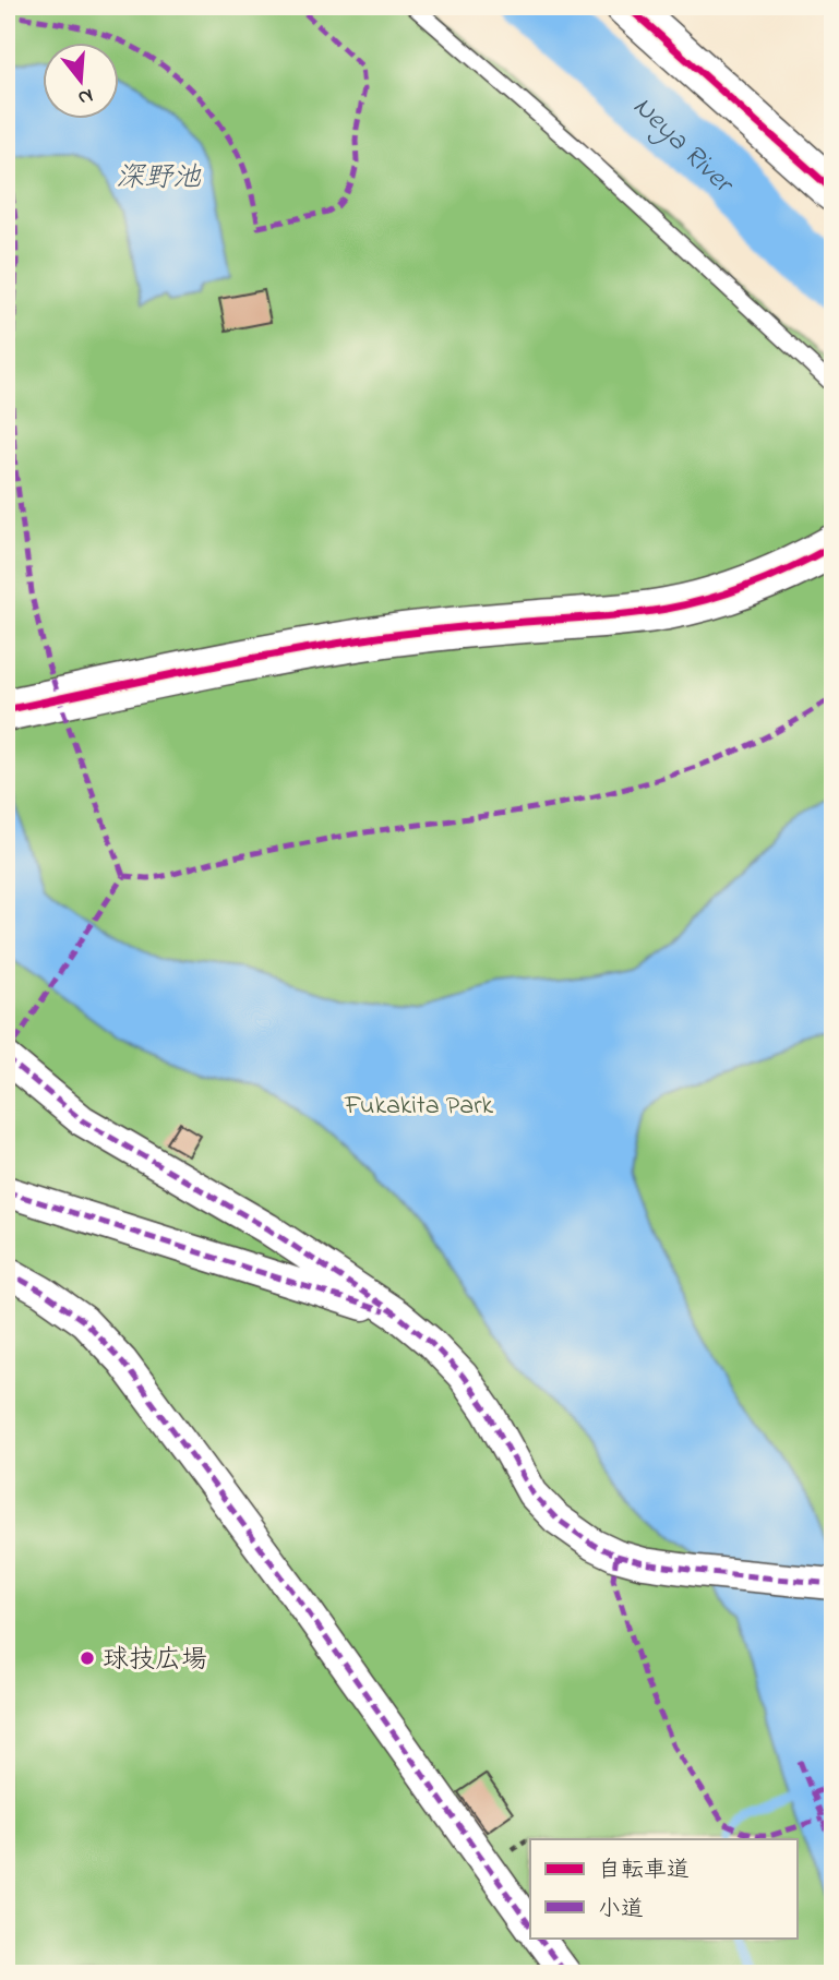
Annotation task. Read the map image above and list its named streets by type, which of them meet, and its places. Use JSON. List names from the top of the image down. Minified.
{"water":["Neya River","深野池"],"parks":["Fukakita Park"],"places":["球技広場"],"legend":["自転車道","小道"],"north":"bottom"}
